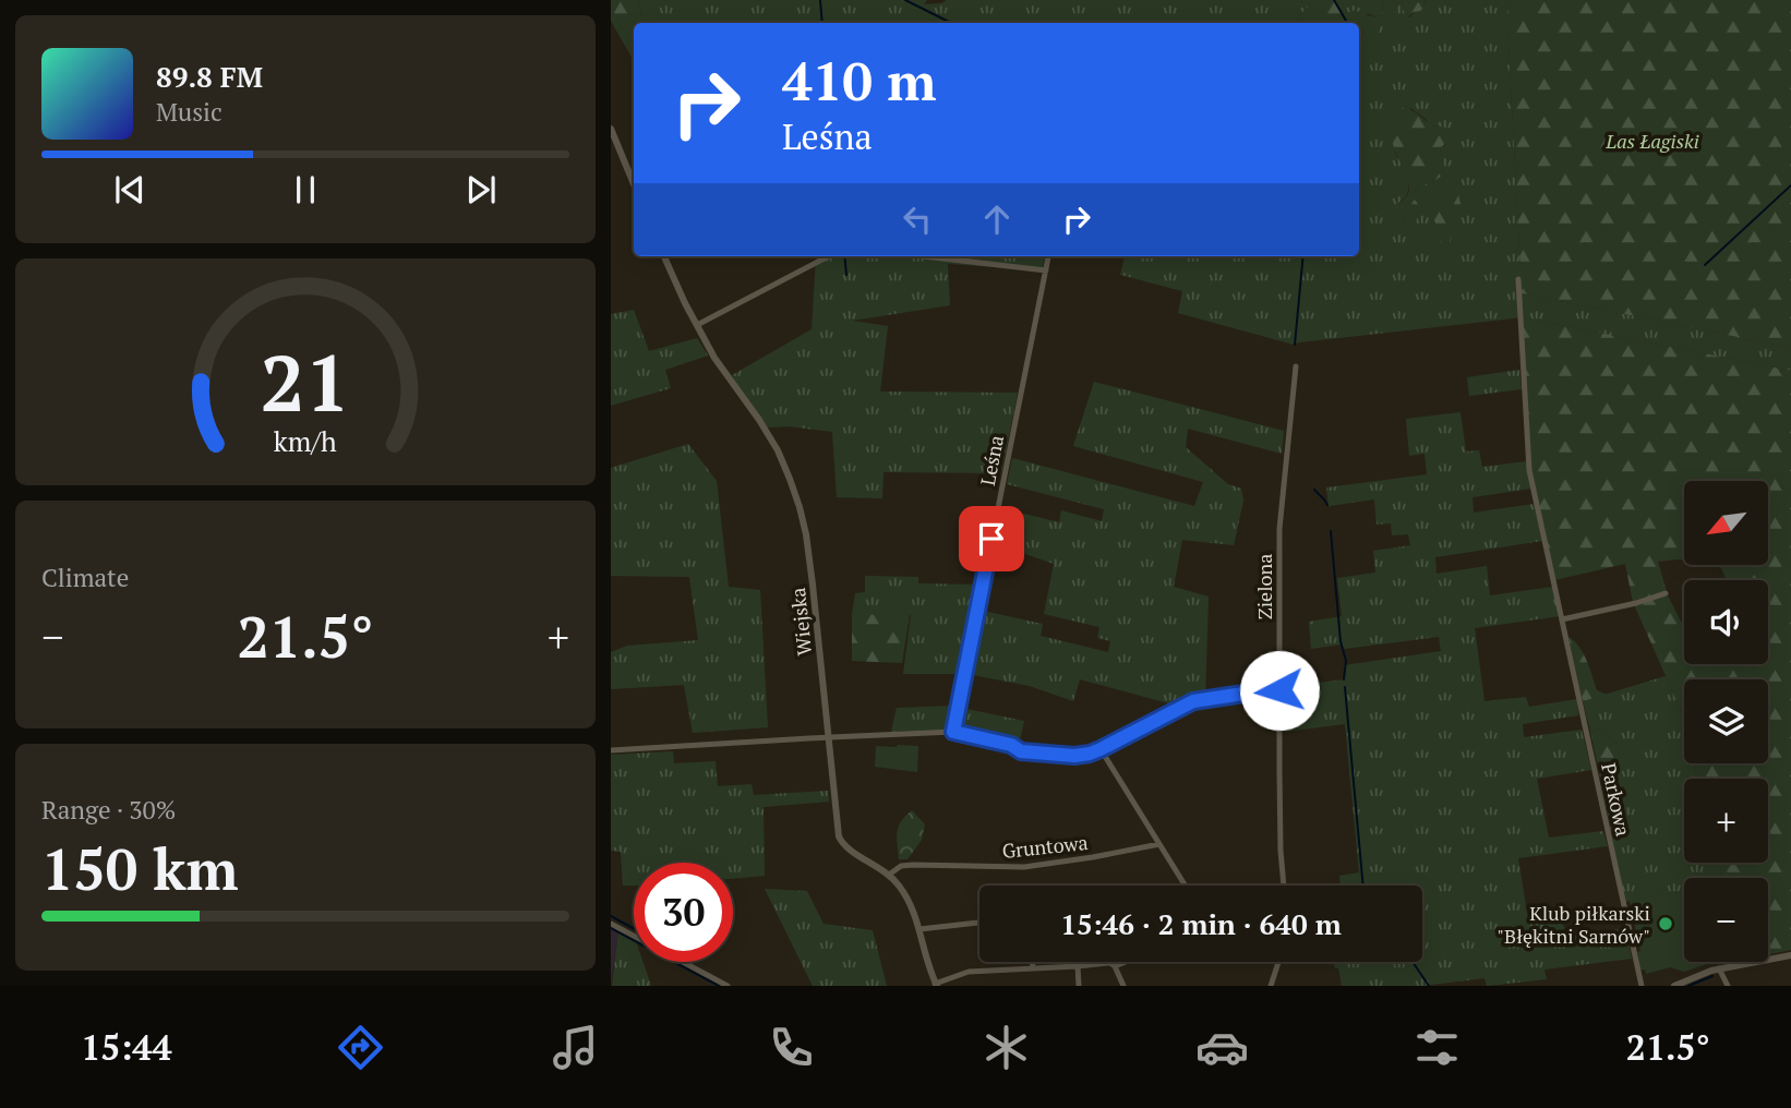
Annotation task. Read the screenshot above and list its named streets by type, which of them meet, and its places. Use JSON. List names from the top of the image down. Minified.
{"streets":{"street":["Leśna","Zielona","Wiejska","Parkowa","Gruntowa"]},"crossings":[["Wiejska","Gruntowa"]],"parks":["Las Łagiski"],"places":["Klub piłkarski \"Błękitni Sarnów\""],"north":"bottom left","page":{"turn":["410 m","Leśna"],"song":["89.8 FM","Music"],"map_buttons":["+","−"],"tile":["Climate",["Range · 30%","150 km"]],"heat":["−","21.5°","+"],"limit":"30","trip":"15:46 · 2 min · 640 m","tabs":["15:44","21.5°"],"gauge":["21","km/h"]}}
